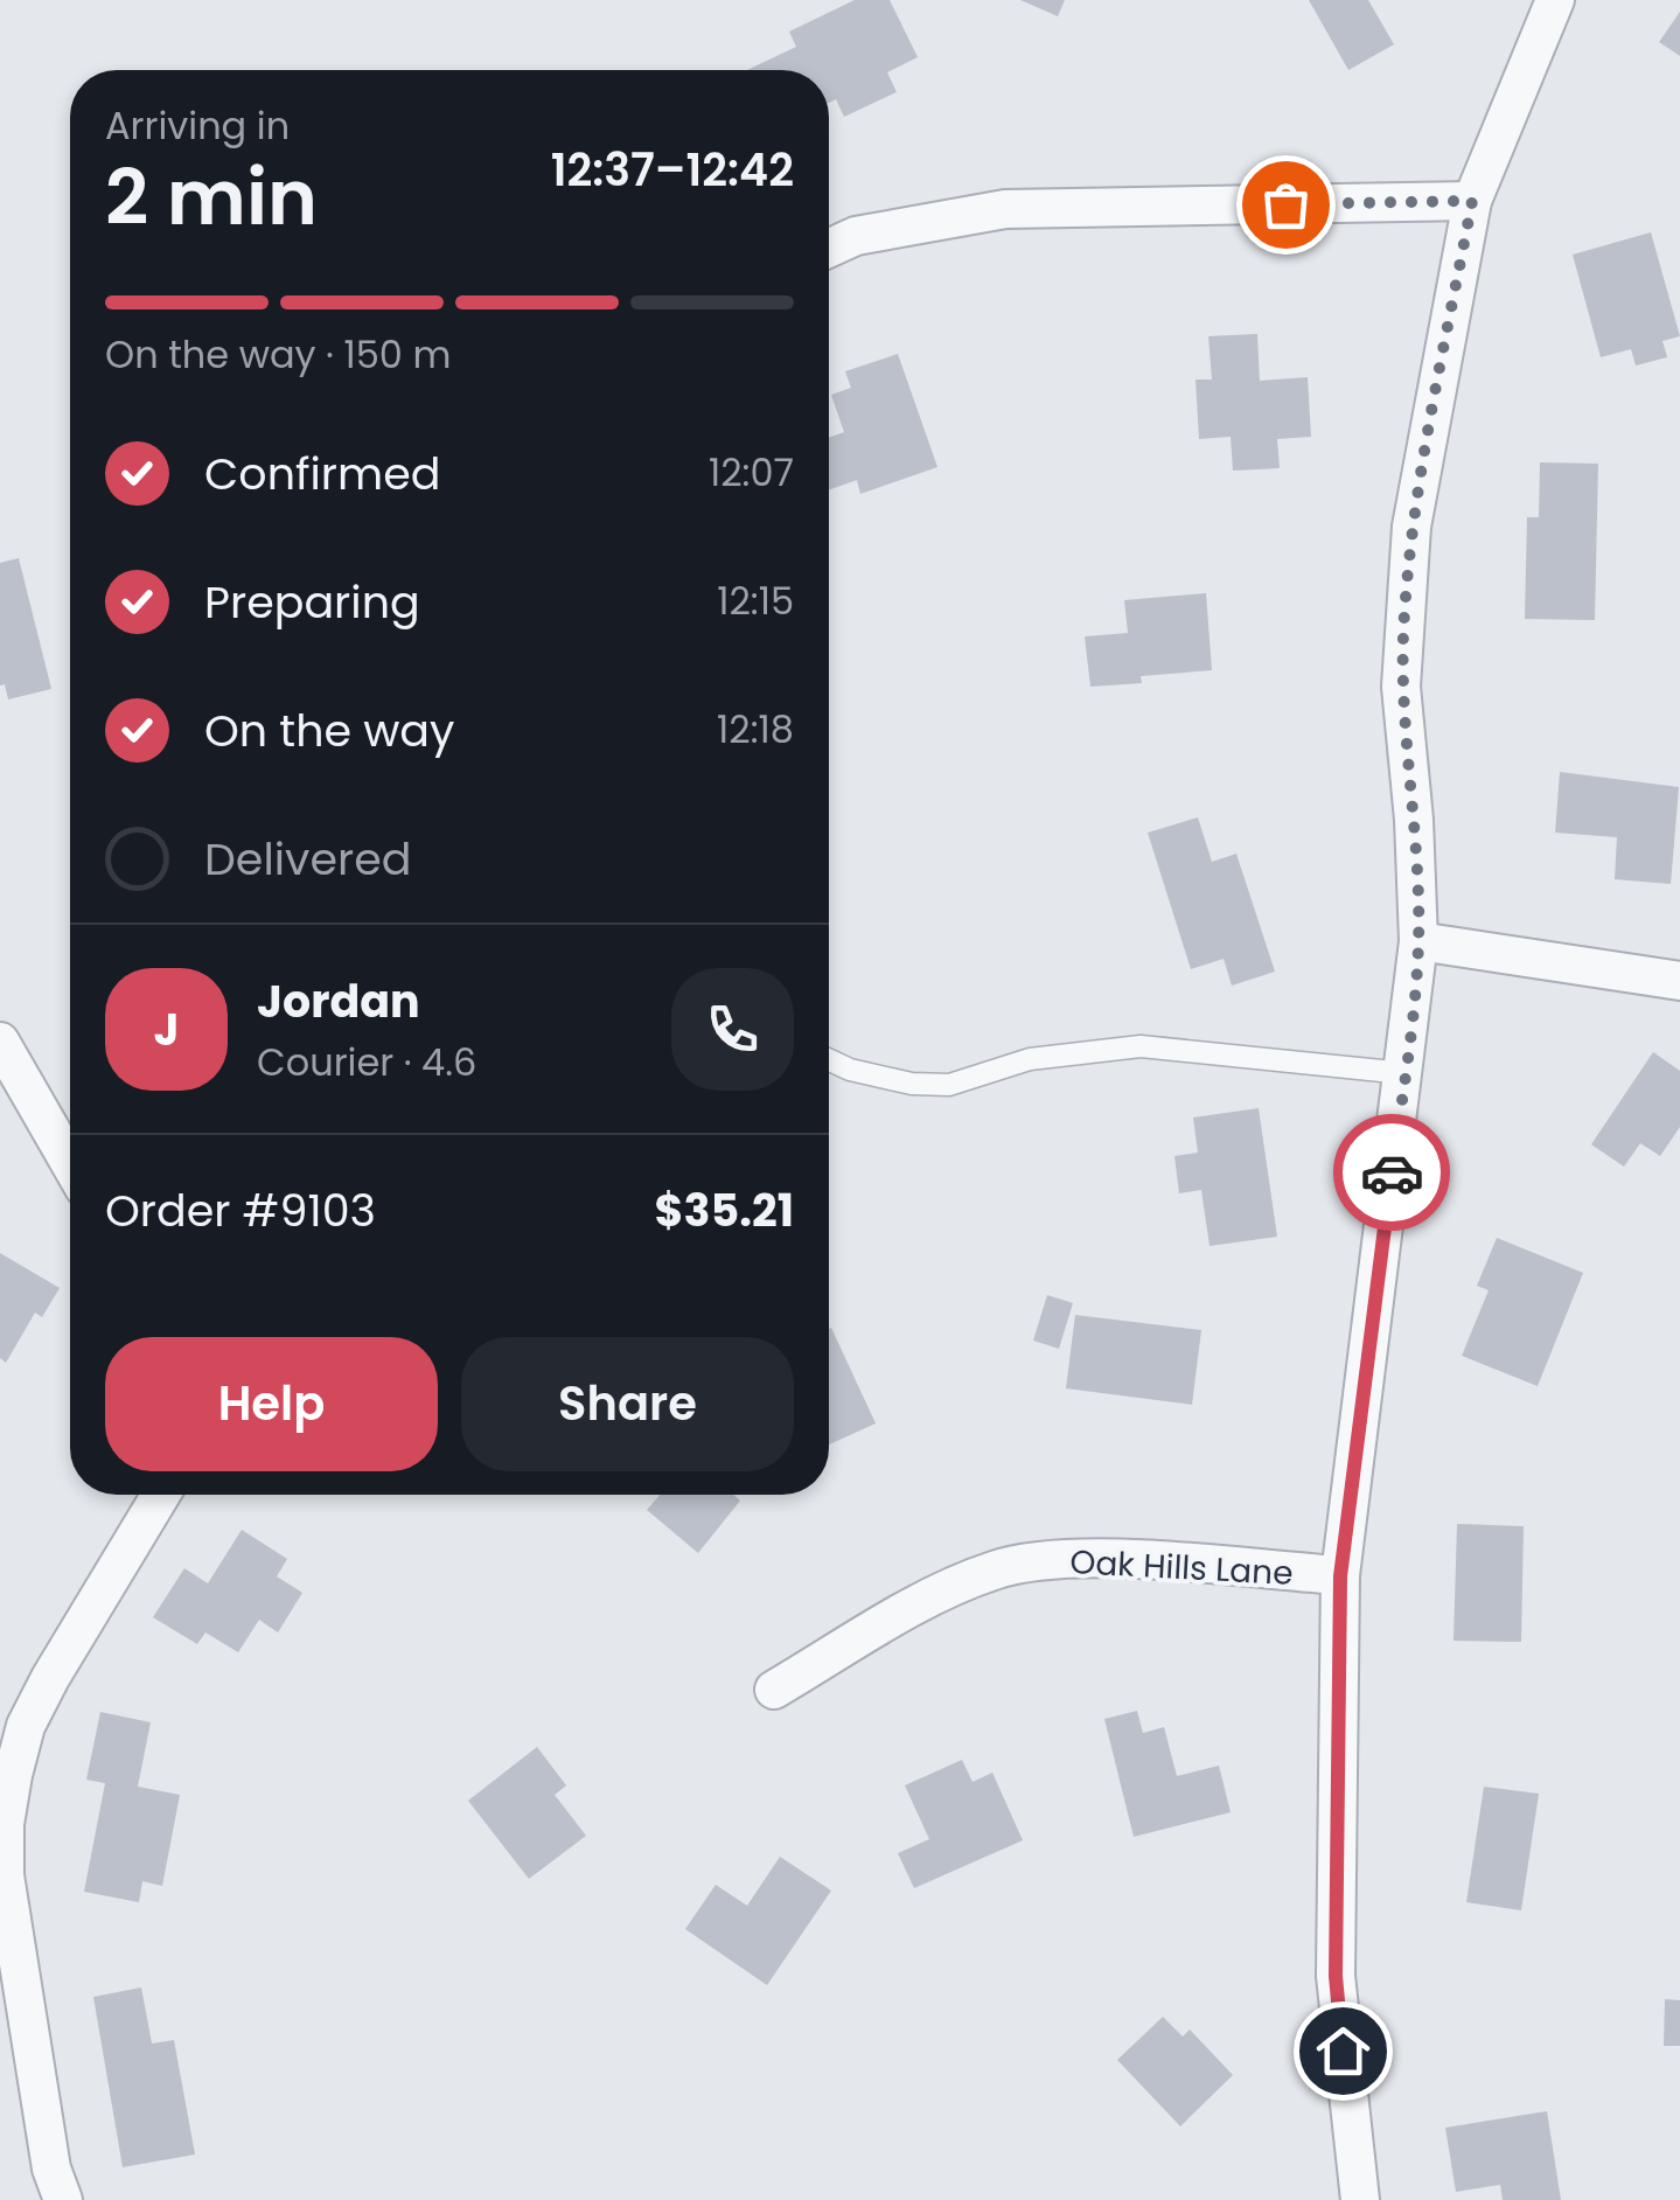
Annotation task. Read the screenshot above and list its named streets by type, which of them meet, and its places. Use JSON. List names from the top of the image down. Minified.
{"streets":{"street":["Oak Hills Lane"]},"page":{"heading":["2 min","Arriving in","12:37–12:42"],"panel":["Jordan","Courier · 4.6","Order #9103","$35.21"],"bar":"On the way · 150 m","list":[["Confirmed","12:07"],["Preparing","12:15"],["On the way","12:18"],"Delivered"],"round":"J","buttons":["Help","Share"]}}
